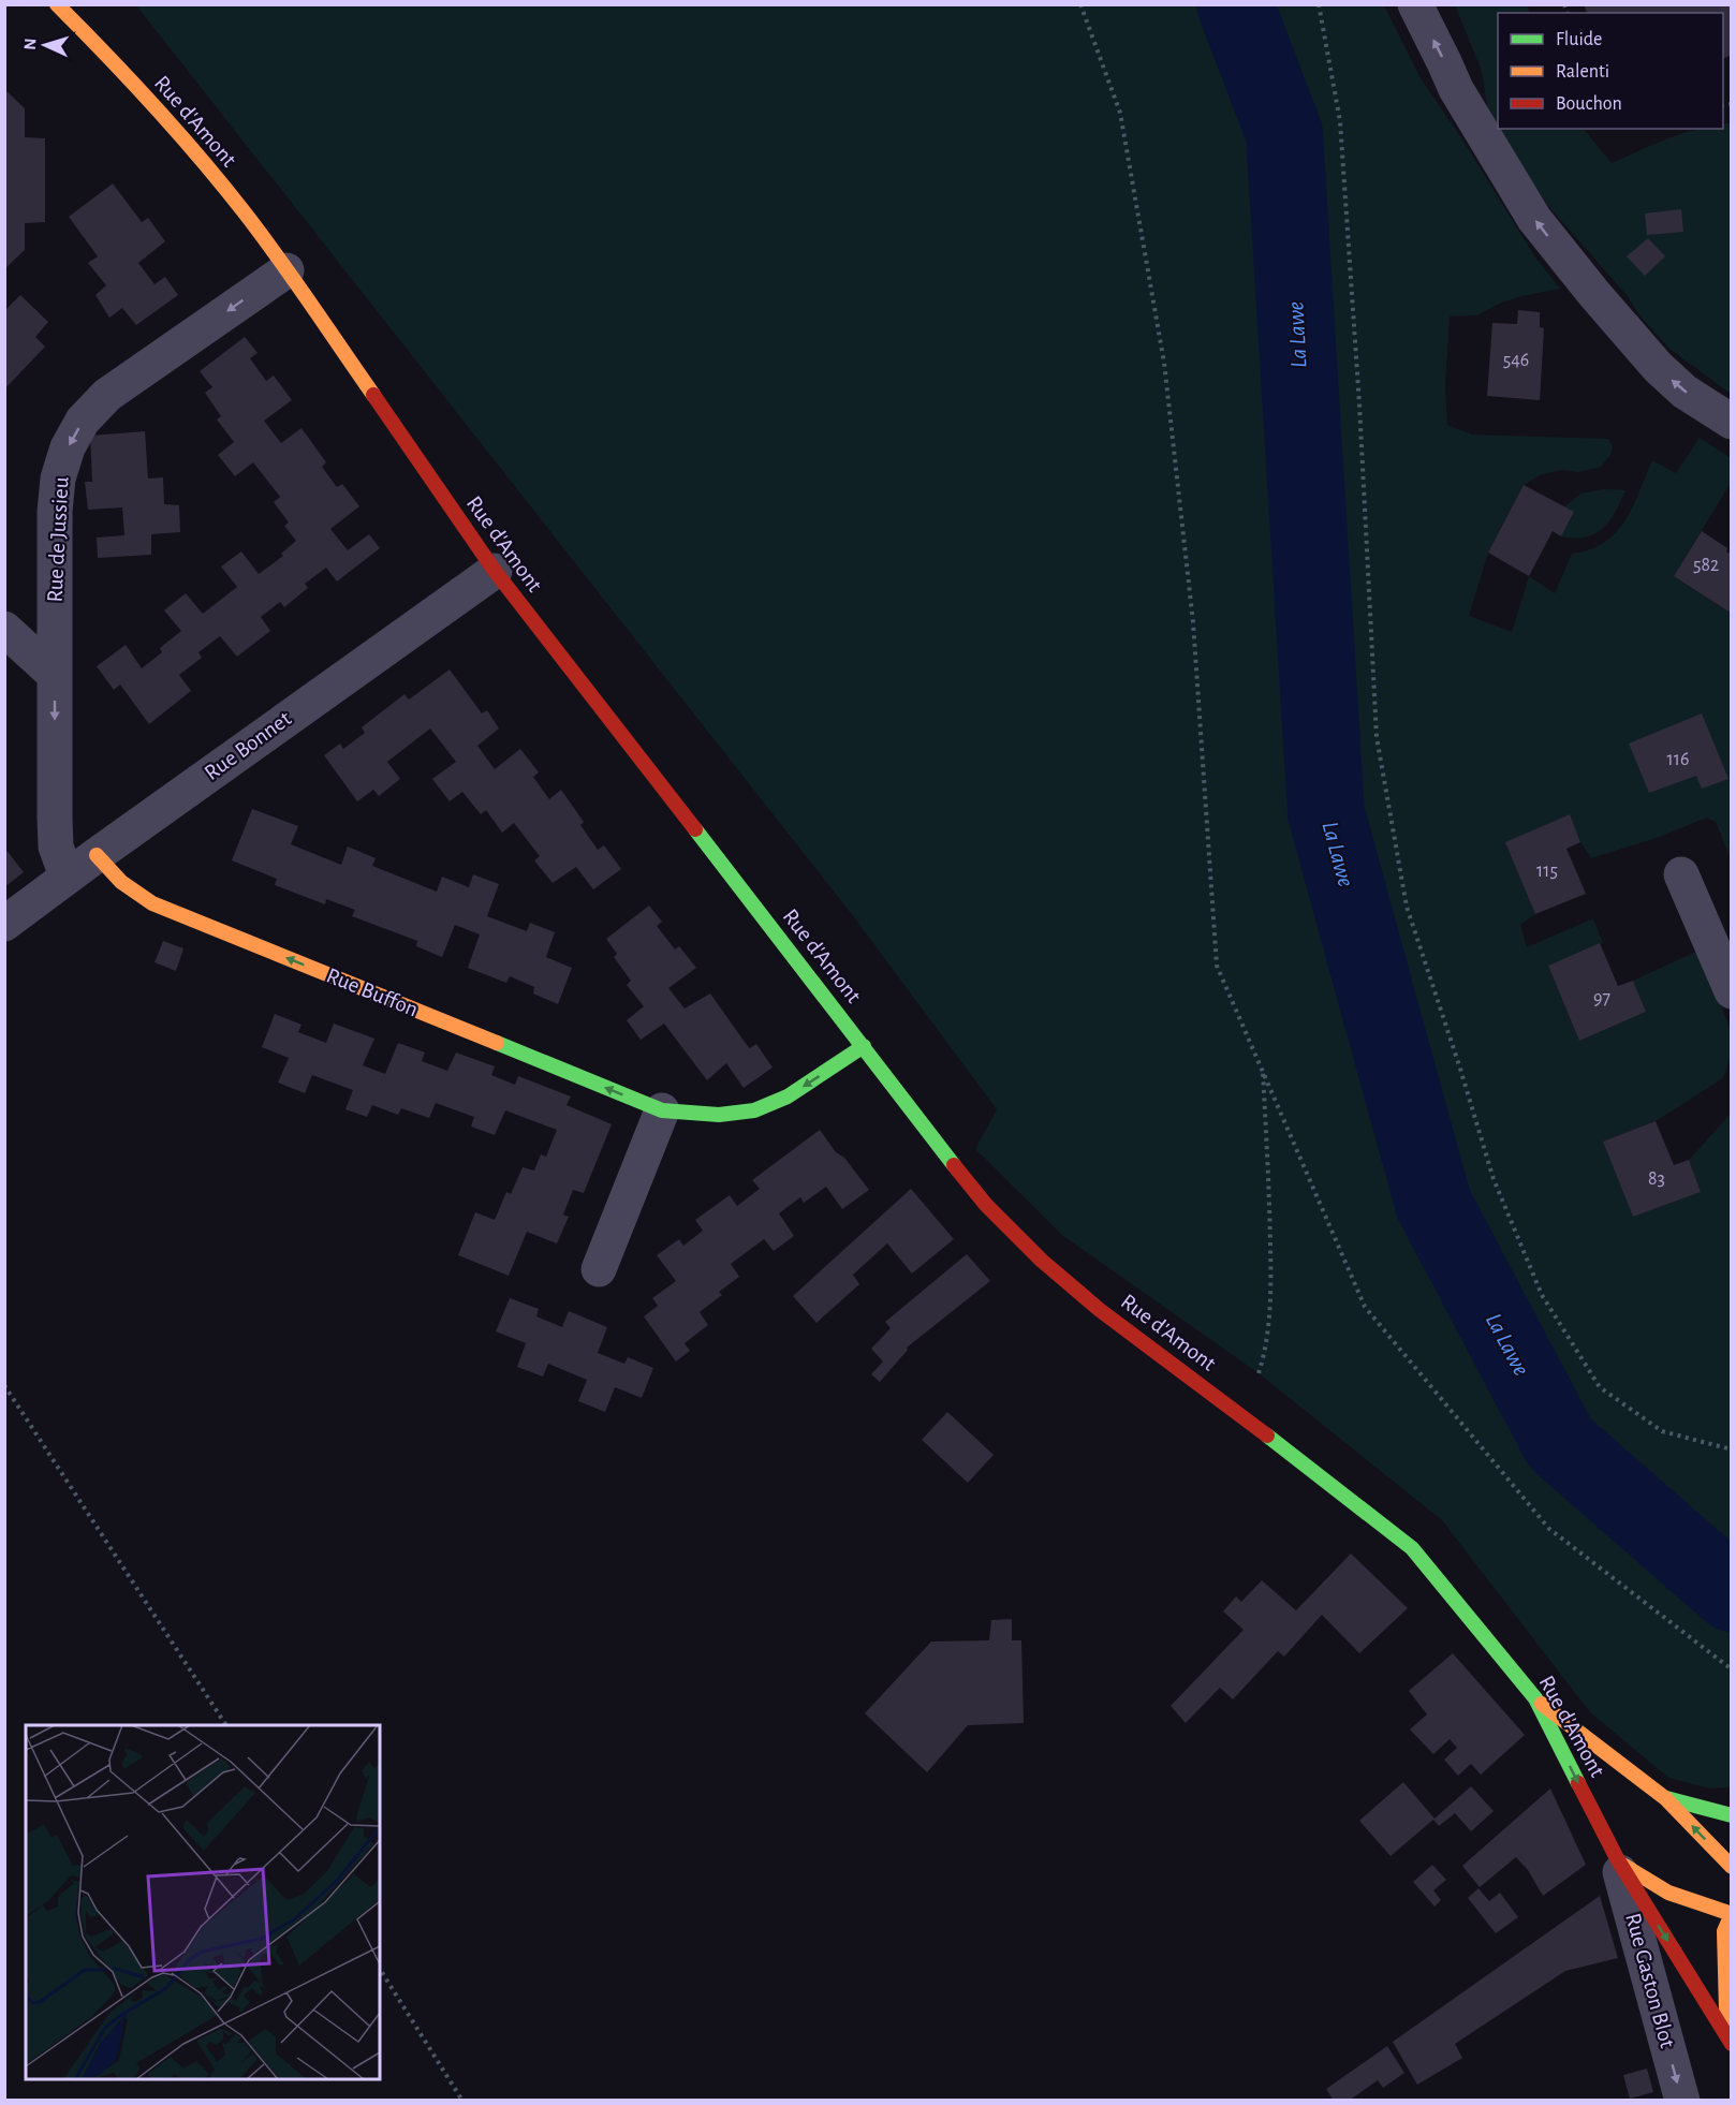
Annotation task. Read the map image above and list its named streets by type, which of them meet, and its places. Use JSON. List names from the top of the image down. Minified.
{"streets":{"street":["Rue d'Amont","Rue de Jussieu","Rue Bonnet","Rue Buffon","Rue Gaston Blot"]},"crossings":[["Rue d'Amont","Rue de Jussieu"],["Rue d'Amont","Rue Bonnet"],["Rue d'Amont","Rue Buffon"],["Rue d'Amont","Rue Gaston Blot"],["Rue de Jussieu","Rue Bonnet"],["Rue Bonnet","Rue Buffon"]],"one_way":["Rue de Jussieu","Rue Buffon"],"water":["La Lawe"],"house_numbers":["546","582","116","115","97","83"],"legend":["Fluide","Ralenti","Bouchon"],"north":"left"}
